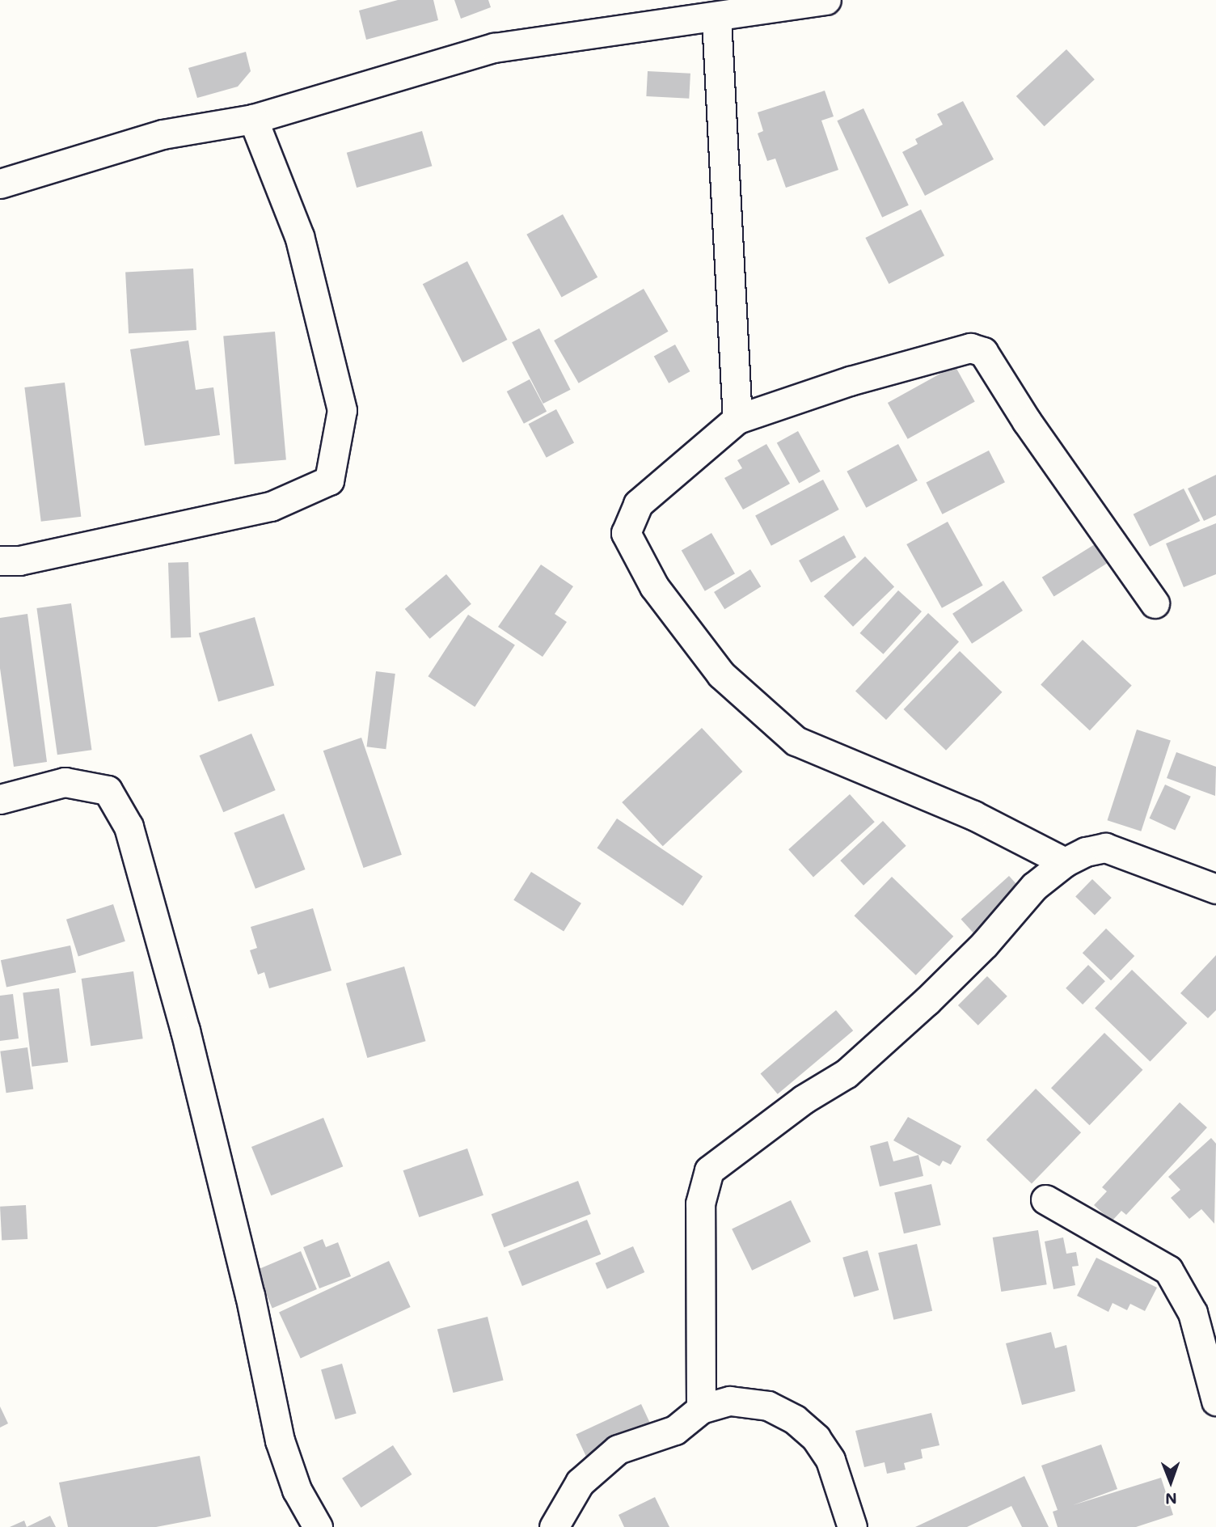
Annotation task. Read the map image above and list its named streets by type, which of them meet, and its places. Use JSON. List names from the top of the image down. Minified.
{"north":"bottom"}
